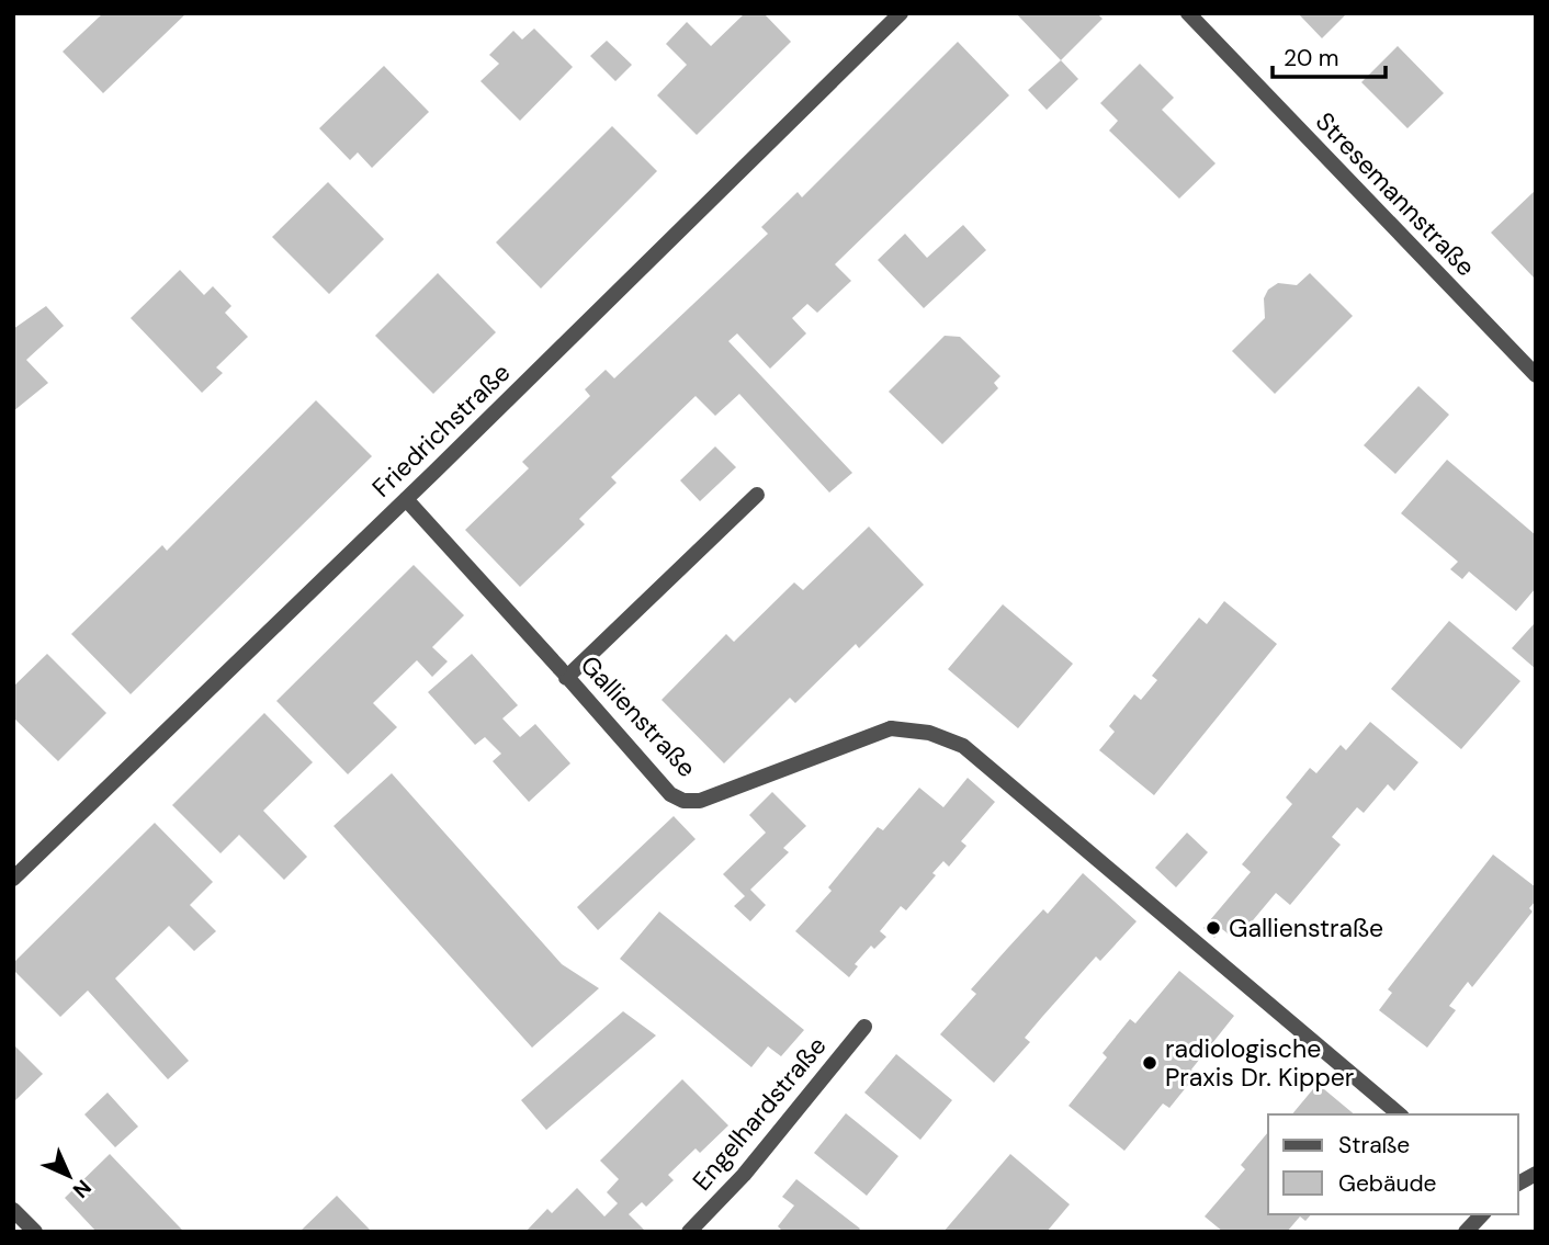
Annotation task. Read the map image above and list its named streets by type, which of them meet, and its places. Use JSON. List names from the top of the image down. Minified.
{"streets":{"street":["Stresemannstraße","Friedrichstraße","Gallienstraße","Engelhardstraße"]},"crossings":[["Friedrichstraße","Gallienstraße"]],"places":["Gallienstraße","radiologische Praxis Dr. Kipper"],"legend":["Straße","Gebäude"],"scale_bar":"20 m","north":"bottom right"}
